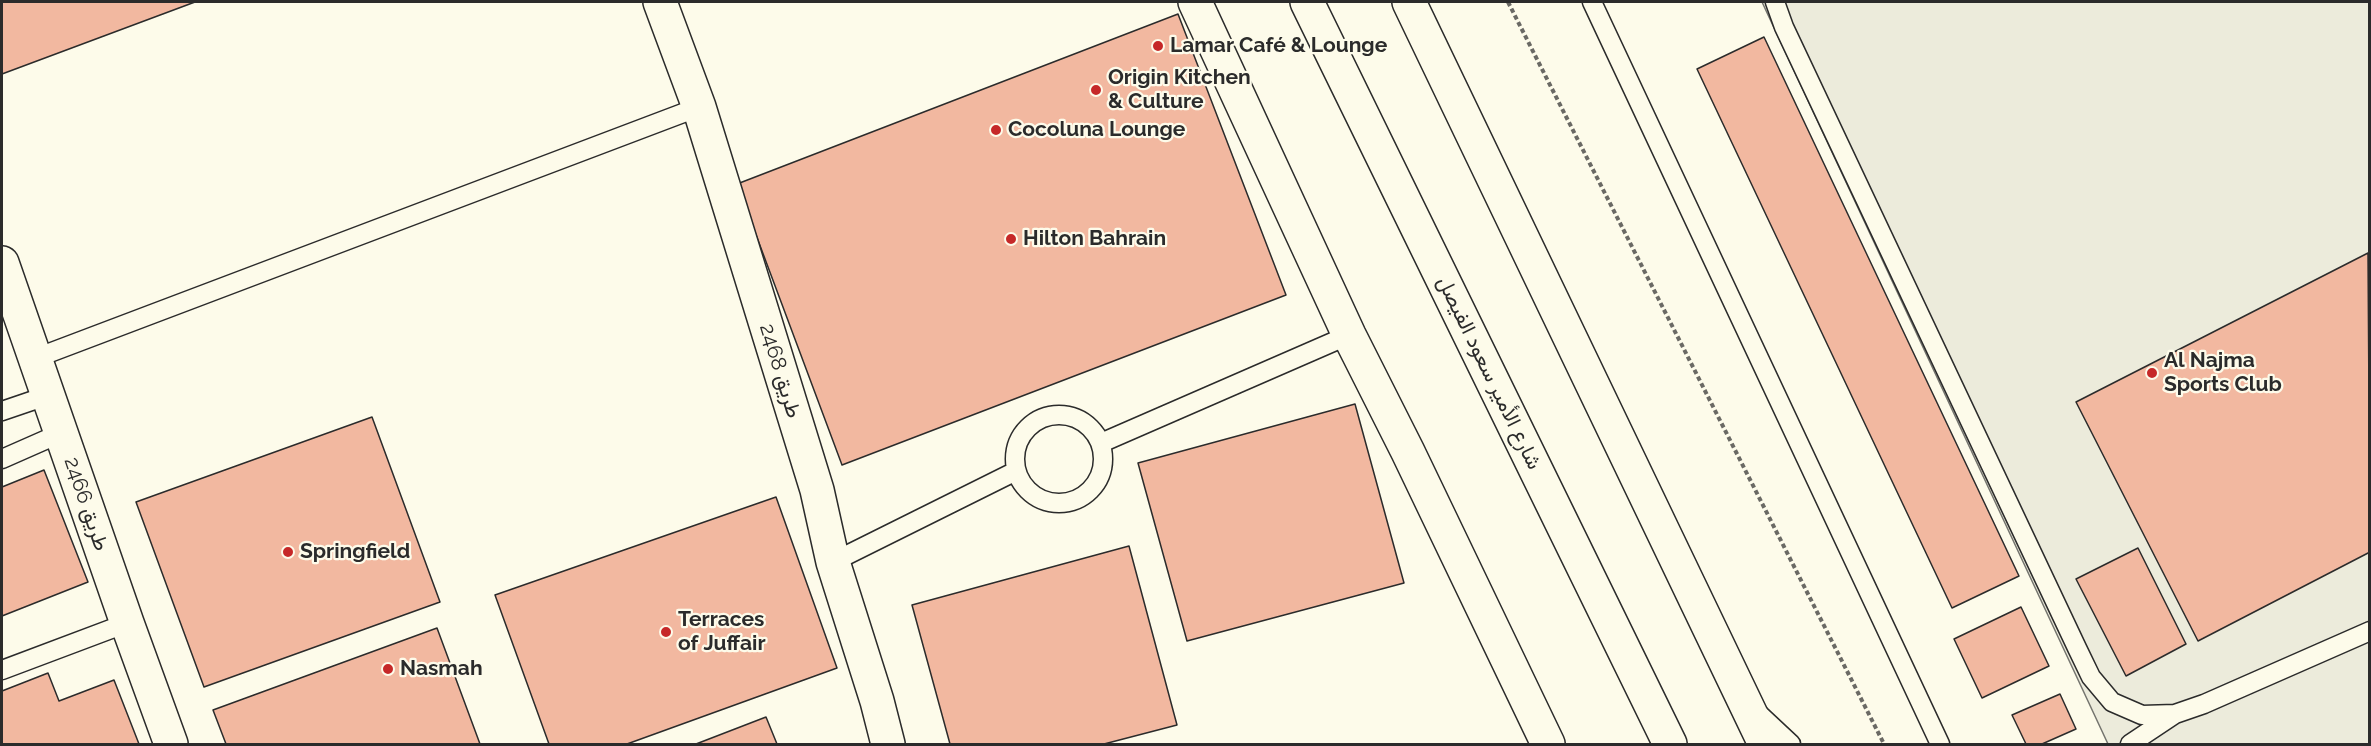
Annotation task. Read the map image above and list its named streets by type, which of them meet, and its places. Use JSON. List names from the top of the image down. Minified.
{"streets":{"street":["طريق 2468","شارع الأمير سعود الفيصل","طريق 2466"]},"places":["Lamar Café & Lounge","Origin Kitchen & Culture","Cocoluna Lounge","Hilton Bahrain","Al Najma Sports Club","Springfield","Terraces of Juffair","Nasmah"]}
